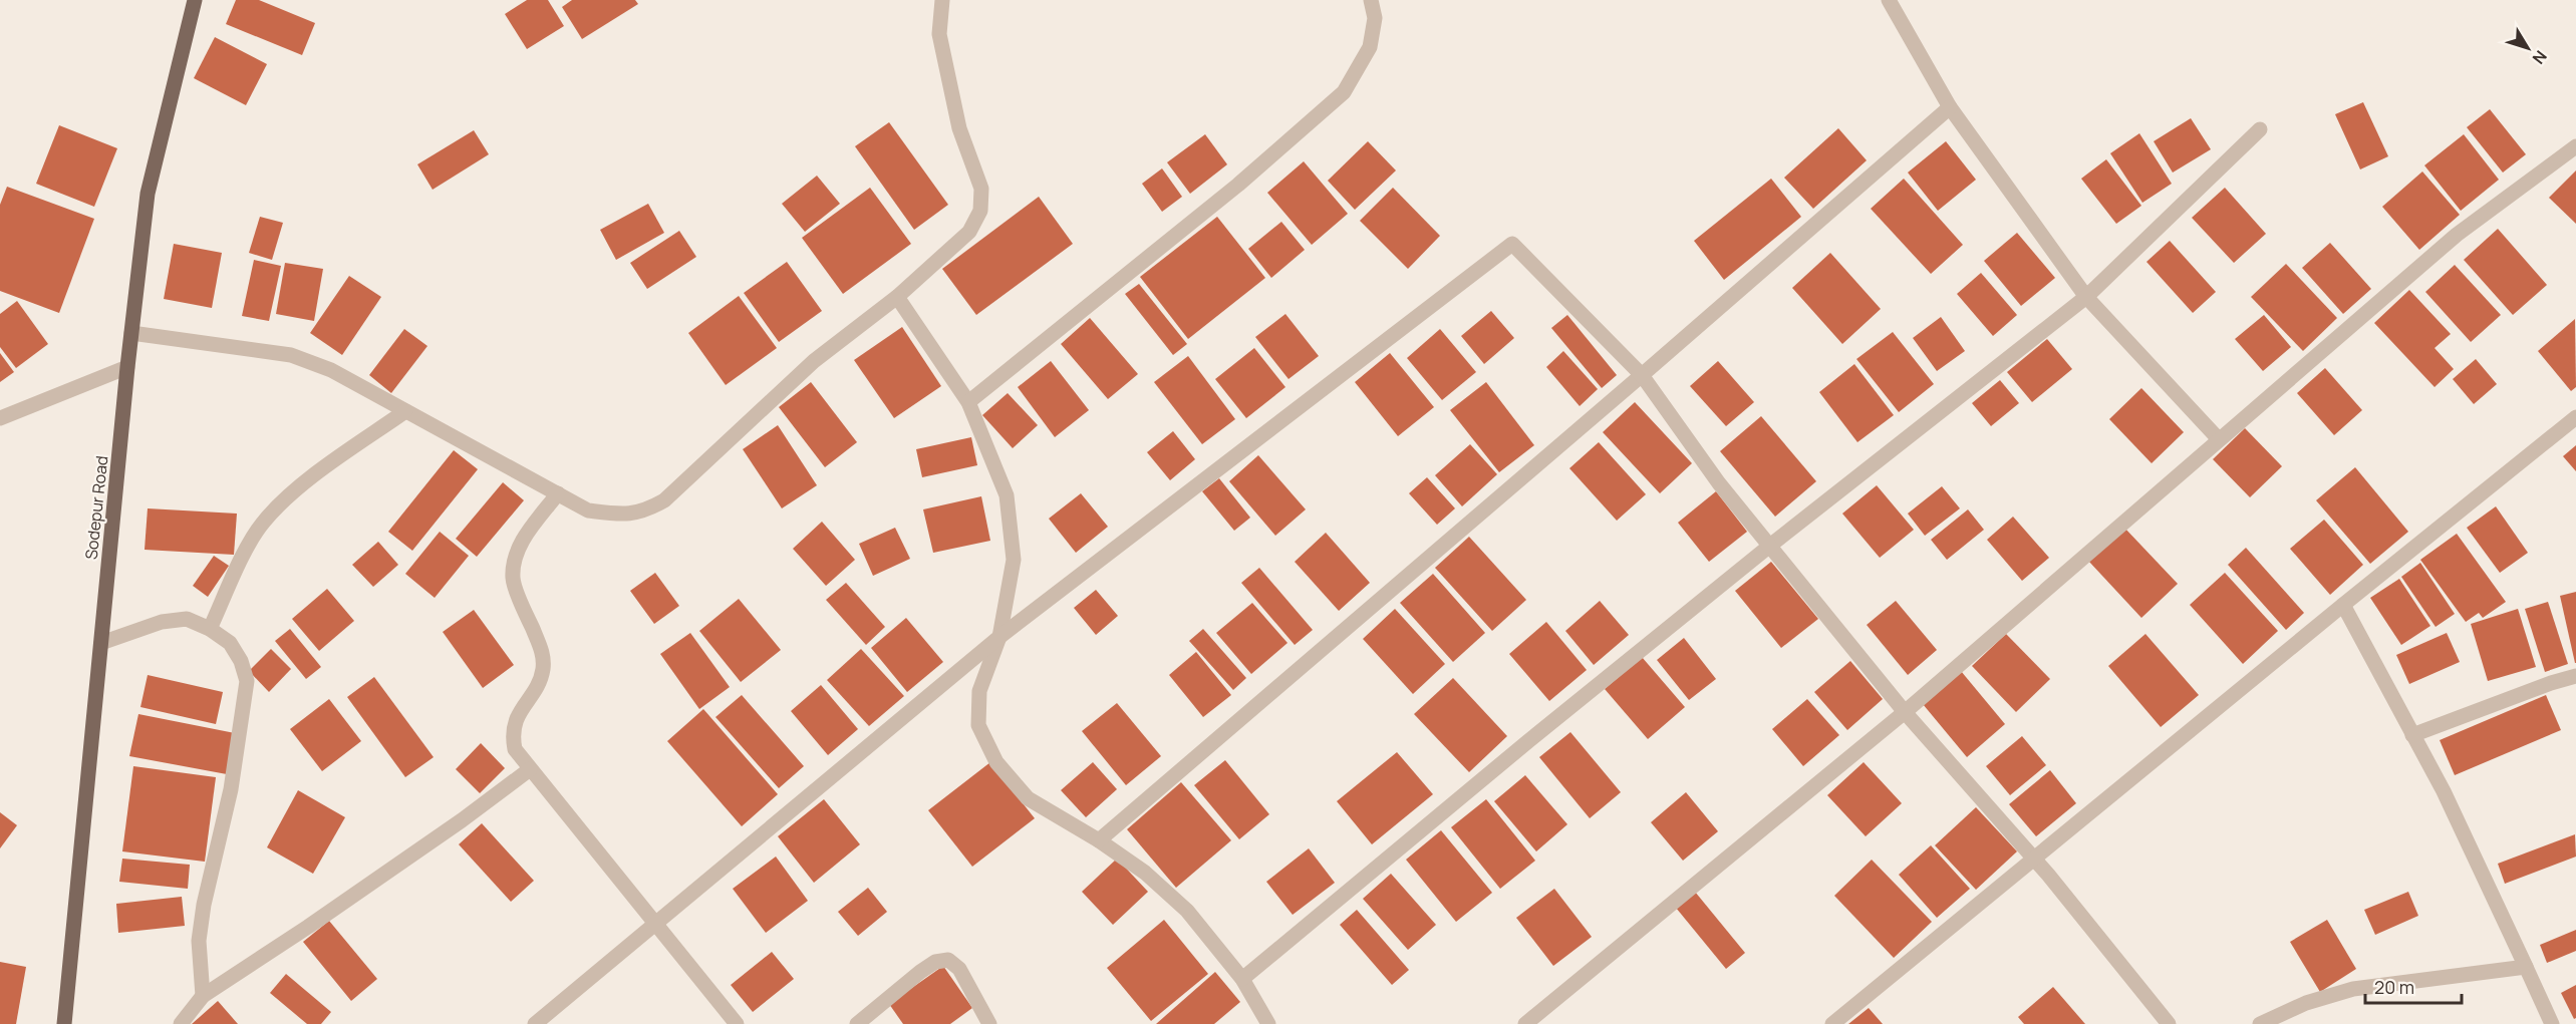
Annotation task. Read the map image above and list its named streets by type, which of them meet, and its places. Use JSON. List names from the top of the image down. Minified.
{"streets":{"main road":["Sodepur Road"]},"scale_bar":"20 m","north":"bottom right"}
